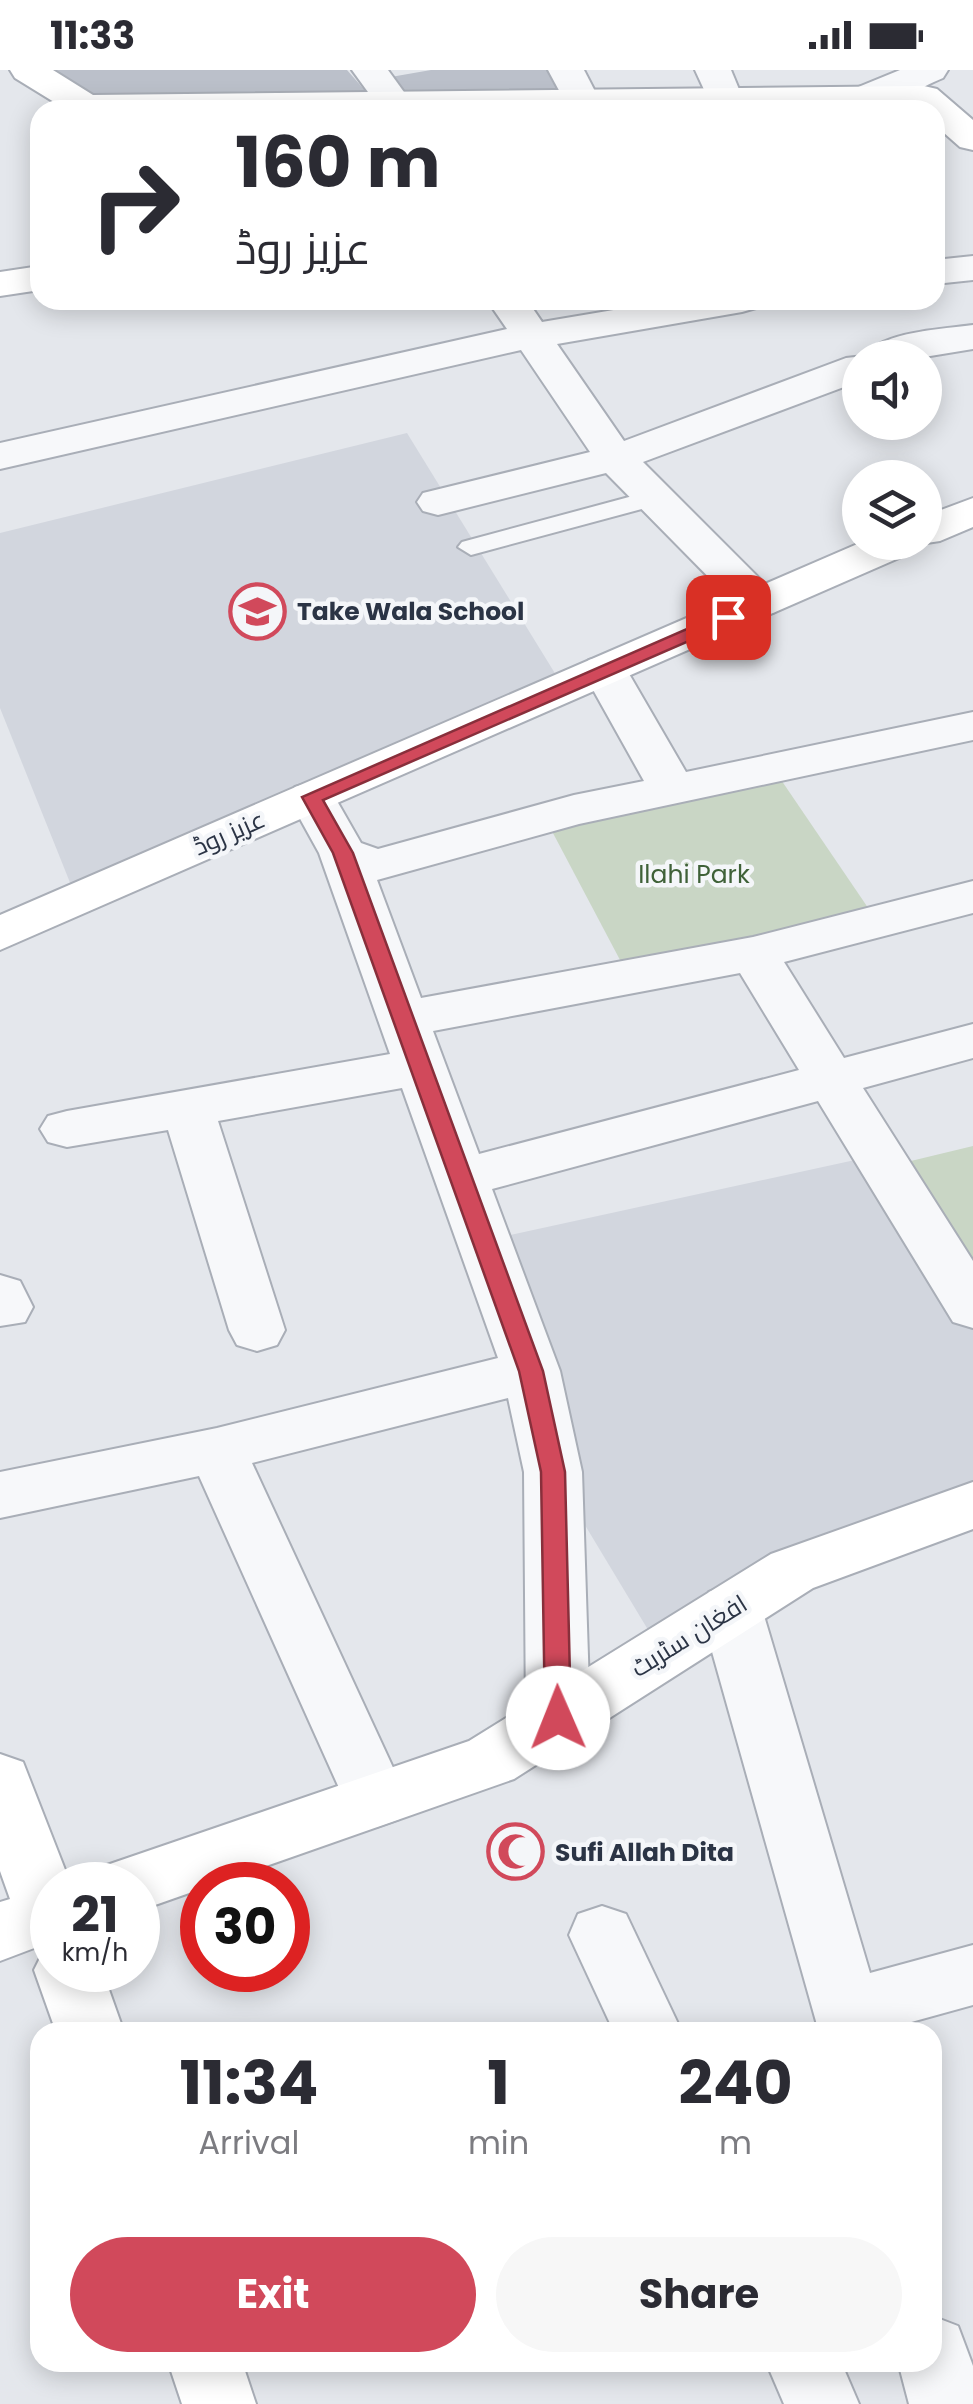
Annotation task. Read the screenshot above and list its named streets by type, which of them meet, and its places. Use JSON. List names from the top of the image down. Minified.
{"streets":{"main road":["عزیز روڈ","افغان سٹریٹ"]},"parks":["Ilahi Park"],"places":{"school or university":["Take Wala School"],"mosque":["Sufi Allah Dita"]},"page":{"status":"11:33","turn":["160 m","عزیز روڈ"],"speed":"21 km/h","limit":"30","eta":["11:34","Arrival","1","min","240","m"],"buttons":["Exit","Share"]}}
